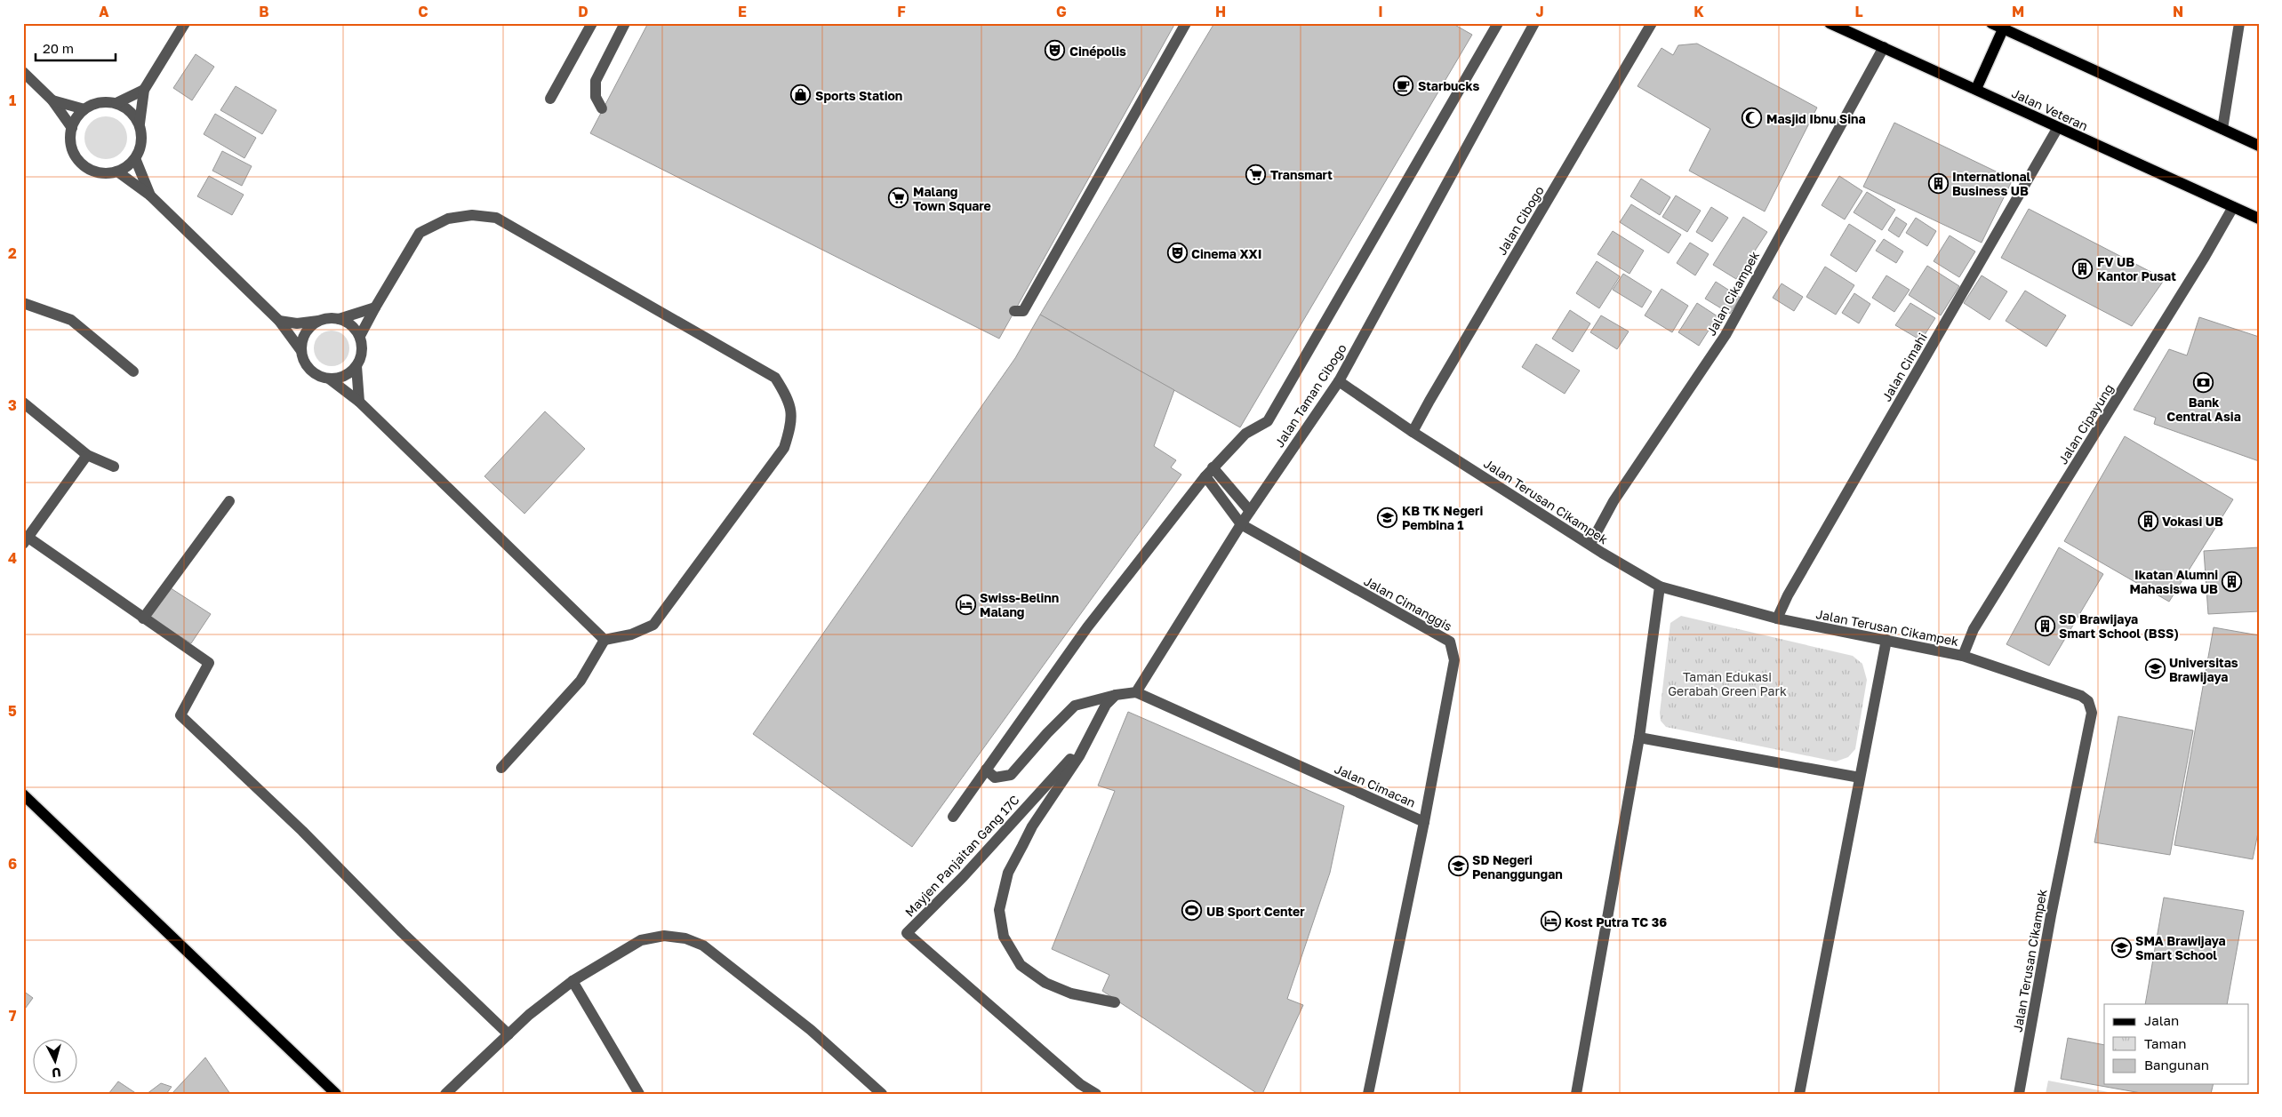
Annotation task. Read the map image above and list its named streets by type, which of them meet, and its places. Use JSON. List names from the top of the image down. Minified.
{"streets":{"main road":["Jalan Veteran"],"street":["Jalan Cibogo","Jalan Cikampek","Jalan Cimahi","Jalan Taman Cibogo","Jalan Cipayung","Jalan Terusan Cikampek","Jalan Cimanggis","Jalan Cimacan","Mayjen Panjaitan Gang 17C"]},"crossings":[["Jalan Veteran","Jalan Cikampek"],["Jalan Veteran","Jalan Cimahi"],["Jalan Veteran","Jalan Cipayung"],["Jalan Cibogo","Jalan Terusan Cikampek"],["Jalan Cikampek","Jalan Terusan Cikampek"],["Jalan Cimahi","Jalan Terusan Cikampek"],["Jalan Taman Cibogo","Jalan Terusan Cikampek"],["Jalan Taman Cibogo","Jalan Cimanggis"],["Jalan Taman Cibogo","Jalan Cimacan"],["Jalan Cipayung","Jalan Terusan Cikampek"],["Jalan Cimanggis","Jalan Cimacan"]],"parks":["Taman Edukasi Gerabah Green Park"],"places":{"theatre":["Cinépolis","Cinema XXI"],"cafe":["Starbucks"],"shop":["Sports Station"],"mosque":["Masjid Ibnu Sina"],"supermarket":["Transmart","Malang Town Square"],"building":["International Business UB","FV UB Kantor Pusat","Vokasi UB","Ikatan Alumni Mahasiswa UB","SD Brawijaya Smart School (BSS)"],"bank":["Bank Central Asia"],"school or university":["KB TK Negeri Pembina 1","Universitas Brawijaya","SD Negeri Penanggungan","SMA Brawijaya Smart School"],"hotel":["Swiss-Belinn Malang","Kost Putra TC 36"],"sports":["UB Sport Center"]},"legend":["Jalan","Taman","Bangunan"],"scale_bar":"20 m","north":"bottom","grid":{"columns":["A","B","C","D","E","F","G","H","I","J","K","L","M","N"],"rows":["1","2","3","4","5","6","7"]}}
